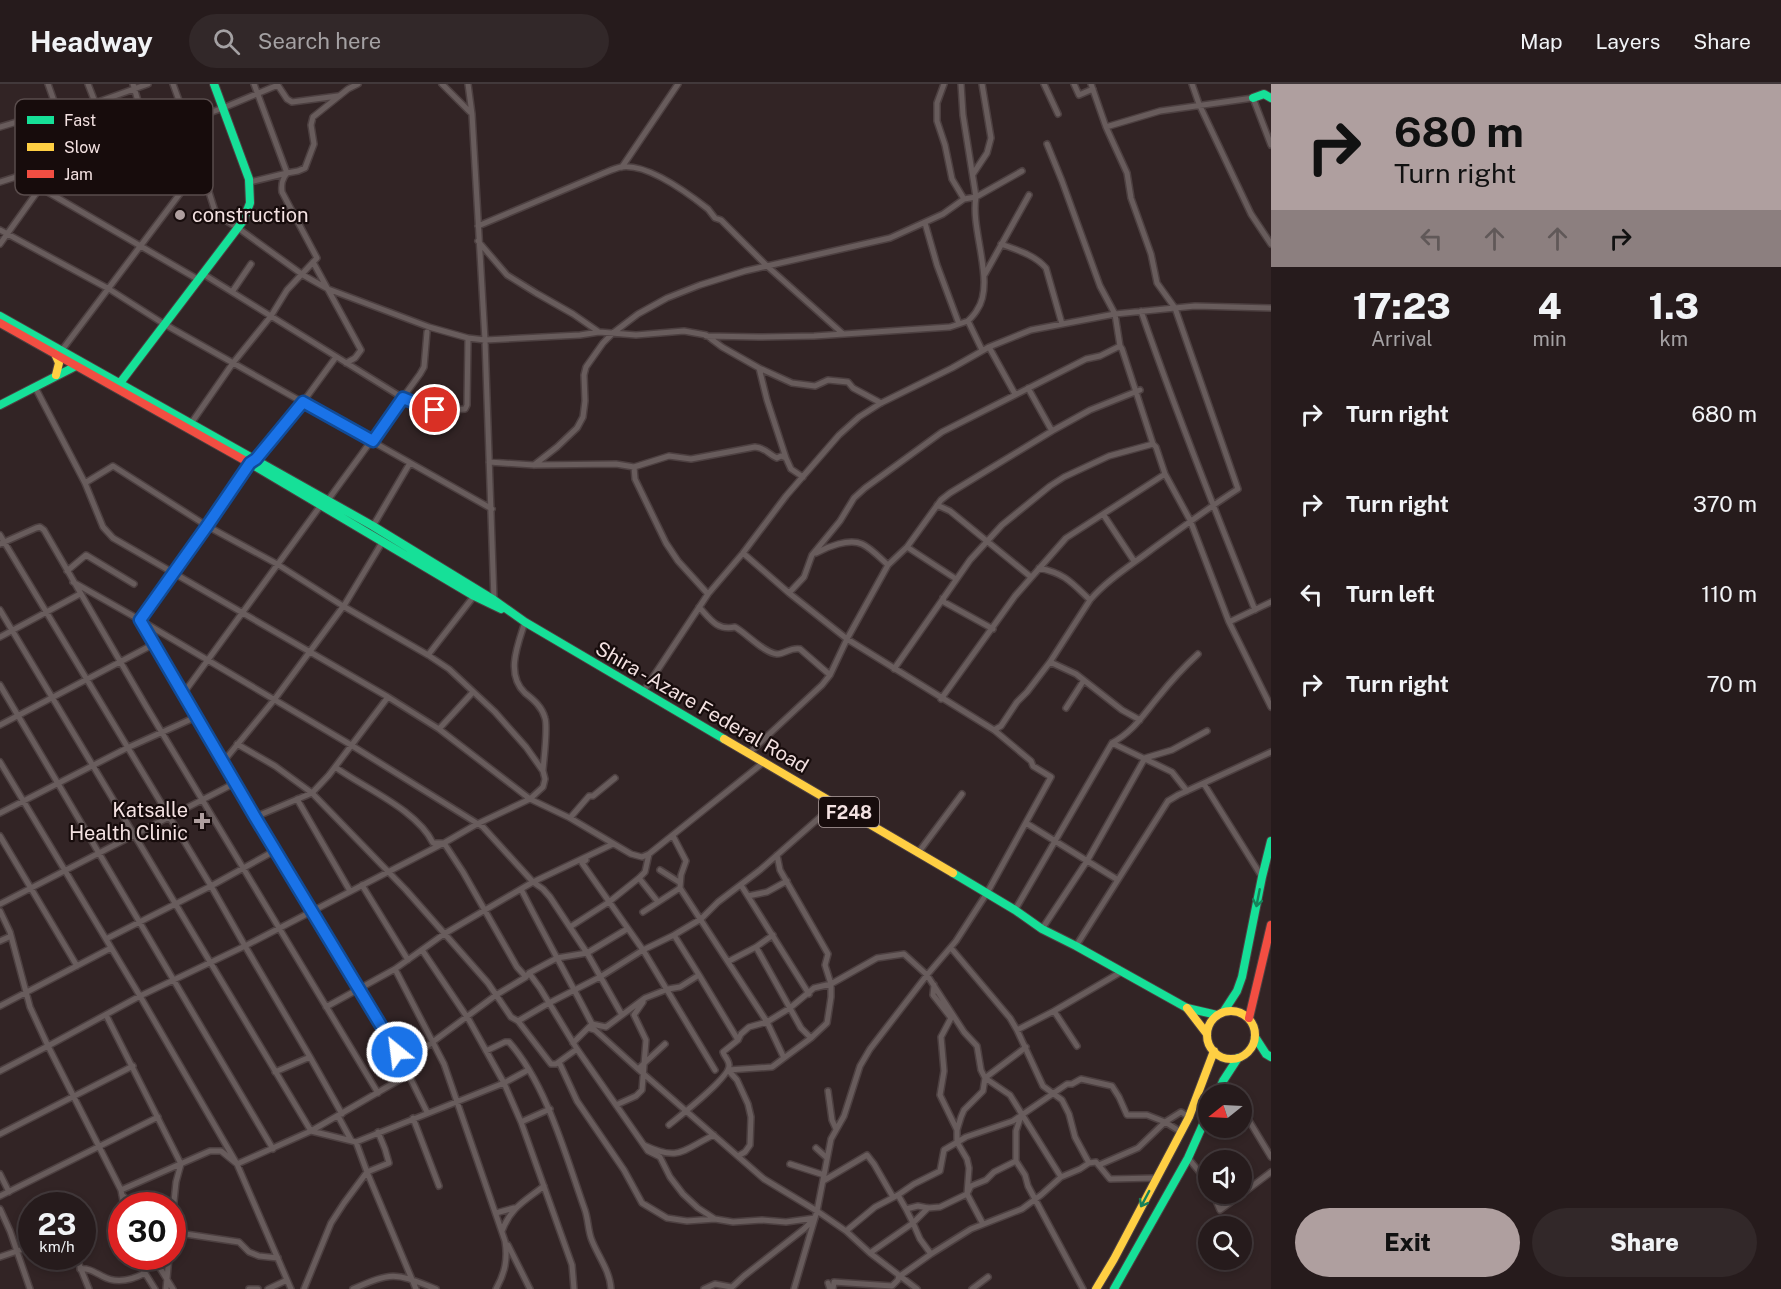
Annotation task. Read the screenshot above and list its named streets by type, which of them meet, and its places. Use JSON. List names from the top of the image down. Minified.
{"streets":{"main road":["Shira - Azare Federal Road","F248"]},"places":{"other":["construction"],"health":["Katsalle Health Clinic"]},"legend":["Fast","Slow","Jam"],"north":"left","page":{"header":"Headway","search":"Search here","nav":["Map","Layers","Share"],"turn":["680 m","Turn right"],"eta":["17:23","Arrival","4","min","1.3","km"],"list":[{"name":"Turn right","value":"680 m"},{"name":"Turn right","value":"370 m"},{"name":"Turn left","value":"110 m"},{"name":"Turn right","value":"70 m"}],"speed":"23 km/h","limit":"30","buttons":["Exit","Share"]}}
